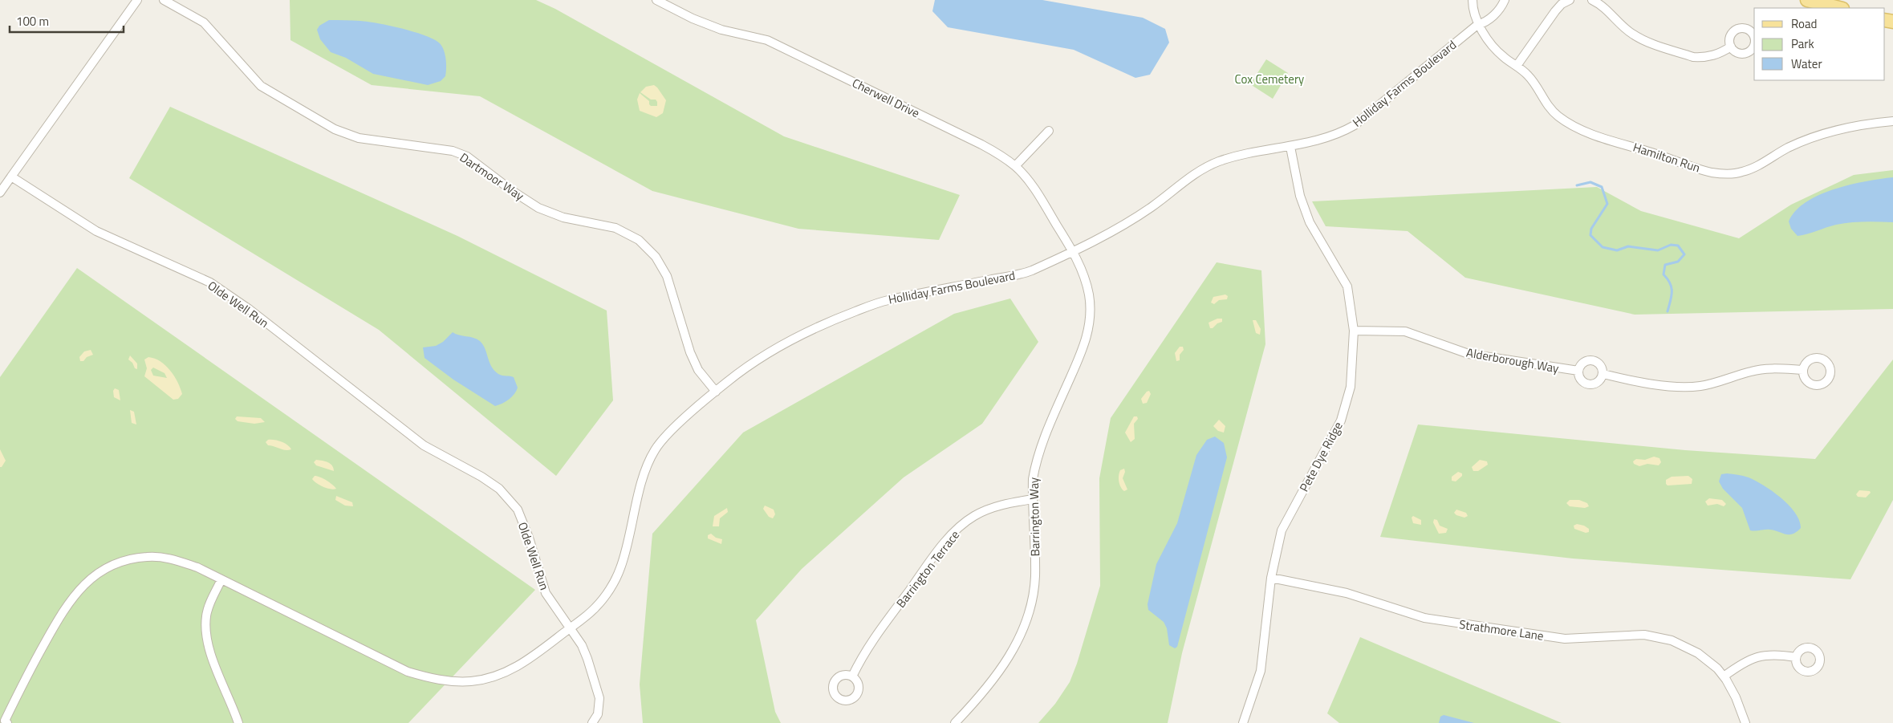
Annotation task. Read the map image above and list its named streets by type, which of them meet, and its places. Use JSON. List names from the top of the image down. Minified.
{"streets":{"street":["Holliday Farms Boulevard","Cherwell Drive","Hamilton Run","Dartmoor Way","Olde Well Run","Alderborough Way","Pete Dye Ridge","Barrington Way","Barrington Terrace","Strathmore Lane"]},"crossings":[["Holliday Farms Boulevard","Cherwell Drive"],["Holliday Farms Boulevard","Hamilton Run"],["Holliday Farms Boulevard","Dartmoor Way"],["Holliday Farms Boulevard","Olde Well Run"],["Holliday Farms Boulevard","Pete Dye Ridge"],["Holliday Farms Boulevard","Barrington Way"],["Cherwell Drive","Barrington Way"],["Alderborough Way","Pete Dye Ridge"],["Pete Dye Ridge","Strathmore Lane"],["Barrington Way","Barrington Terrace"]],"parks":["Cox Cemetery"],"legend":["Road","Park","Water"],"scale_bar":"100 m"}
